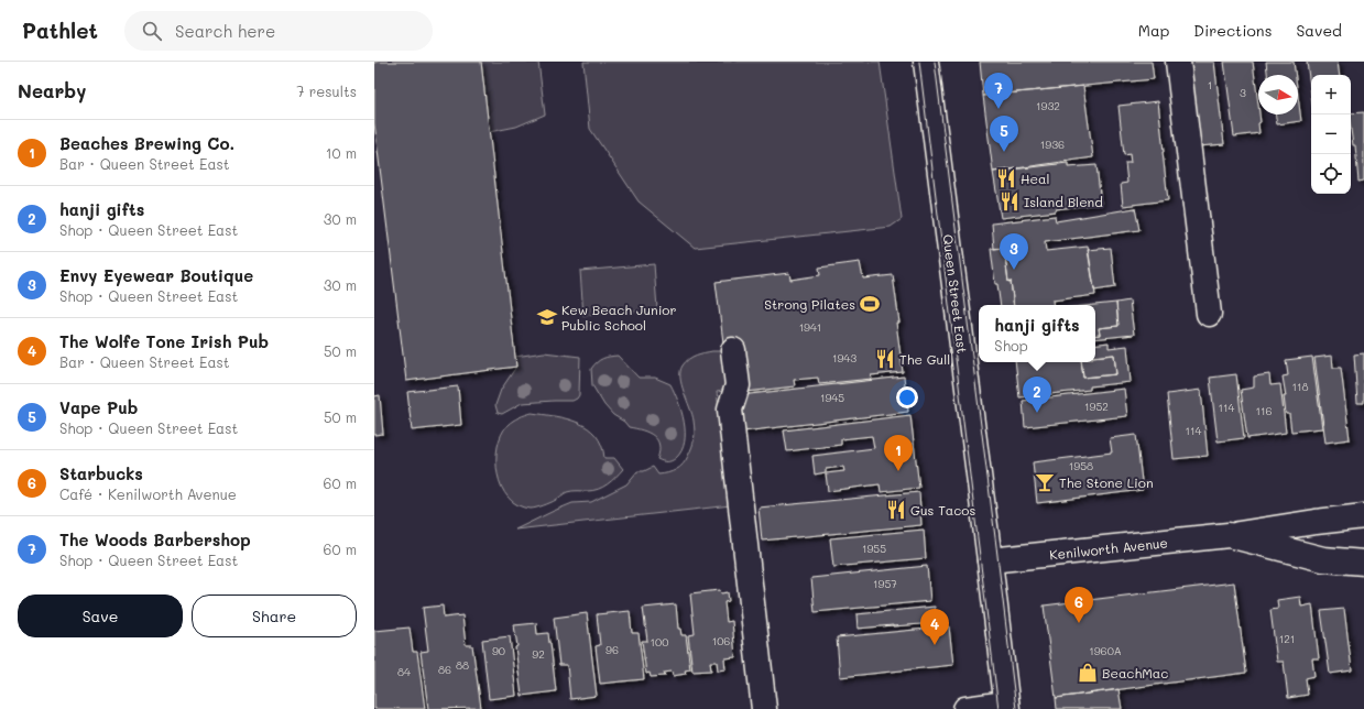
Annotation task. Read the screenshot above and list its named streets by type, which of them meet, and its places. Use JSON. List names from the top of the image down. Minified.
{"streets":{"main road":["Queen Street East","Kenilworth Avenue"]},"crossings":[["Queen Street East","Kenilworth Avenue"]],"places":{"restaurant":["Heal","Island Blend","The Gull","Gus Tacos"],"sports":["Strong Pilates"],"school or university":["Kew Beach Junior Public School"],"bar":["The Stone Lion"],"shop":["BeachMac"]},"house_numbers":["1","3","1932","1936","1941","1943","118","1945","1952","114","116","114","1958","1955","1957","121","106","100","96","90","1960A","92","88","86","84"],"north":"right","page":{"header":"Pathlet","search":"Search here","nav":["Map","Directions","Saved"],"heading":["Nearby","7 results"],"pins":["7","5","3","2","1","6","4"],"map_buttons":["+","−"],"list":[{"mark":"1","name":"Beaches Brewing Co.","note":"Bar · Queen Street East","value":"10 m"},{"mark":"2","name":"hanji gifts","note":"Shop · Queen Street East","value":"30 m"},{"mark":"3","name":"Envy Eyewear Boutique","note":"Shop · Queen Street East","value":"30 m"},{"mark":"4","name":"The Wolfe Tone Irish Pub","note":"Bar · Queen Street East","value":"50 m"},{"mark":"5","name":"Vape Pub","note":"Shop · Queen Street East","value":"50 m"},{"mark":"6","name":"Starbucks","note":"Café · Kenilworth Avenue","value":"60 m"},{"mark":"7","name":"The Woods Barbershop","note":"Shop · Queen Street East","value":"60 m"}],"popup":["hanji gifts","Shop"],"buttons":["Save","Share"]}}
